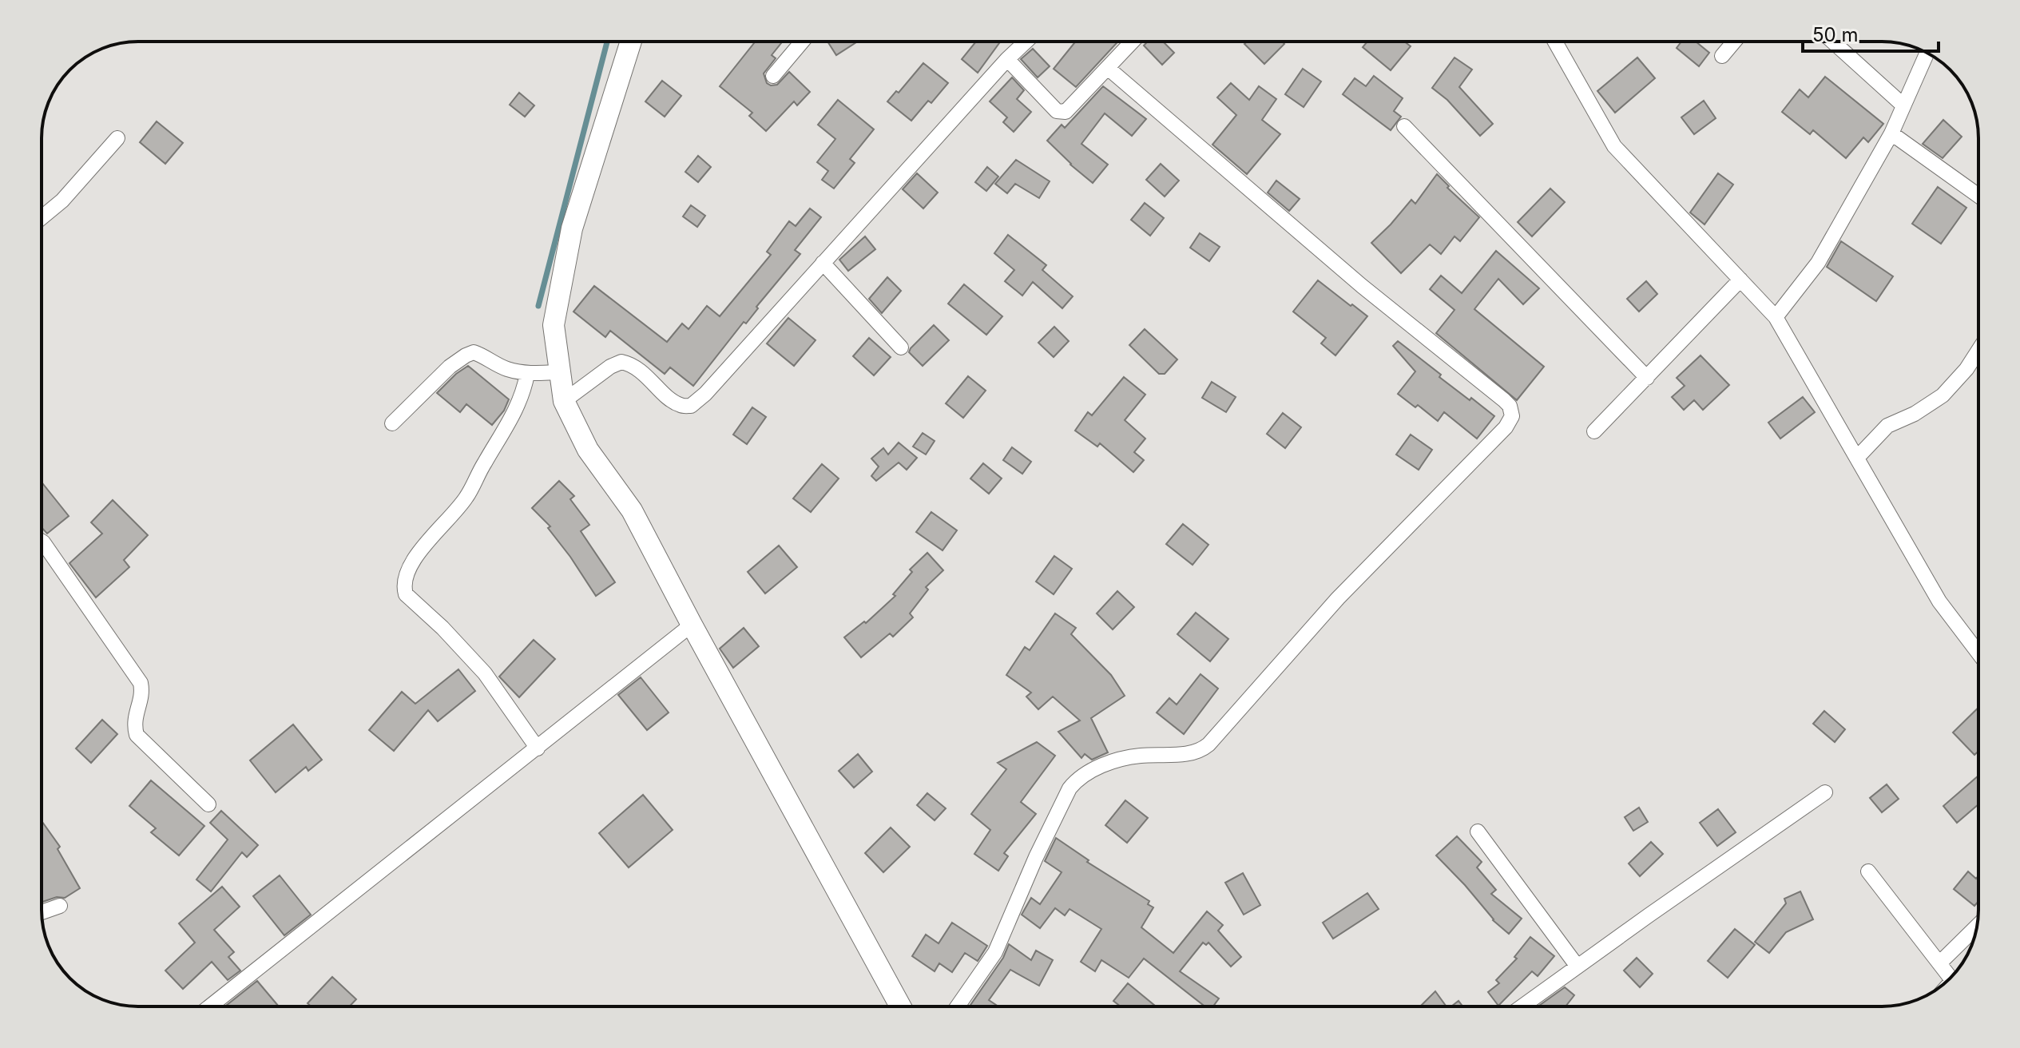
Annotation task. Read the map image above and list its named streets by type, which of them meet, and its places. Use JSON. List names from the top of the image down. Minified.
{"scale_bar":"50 m"}
